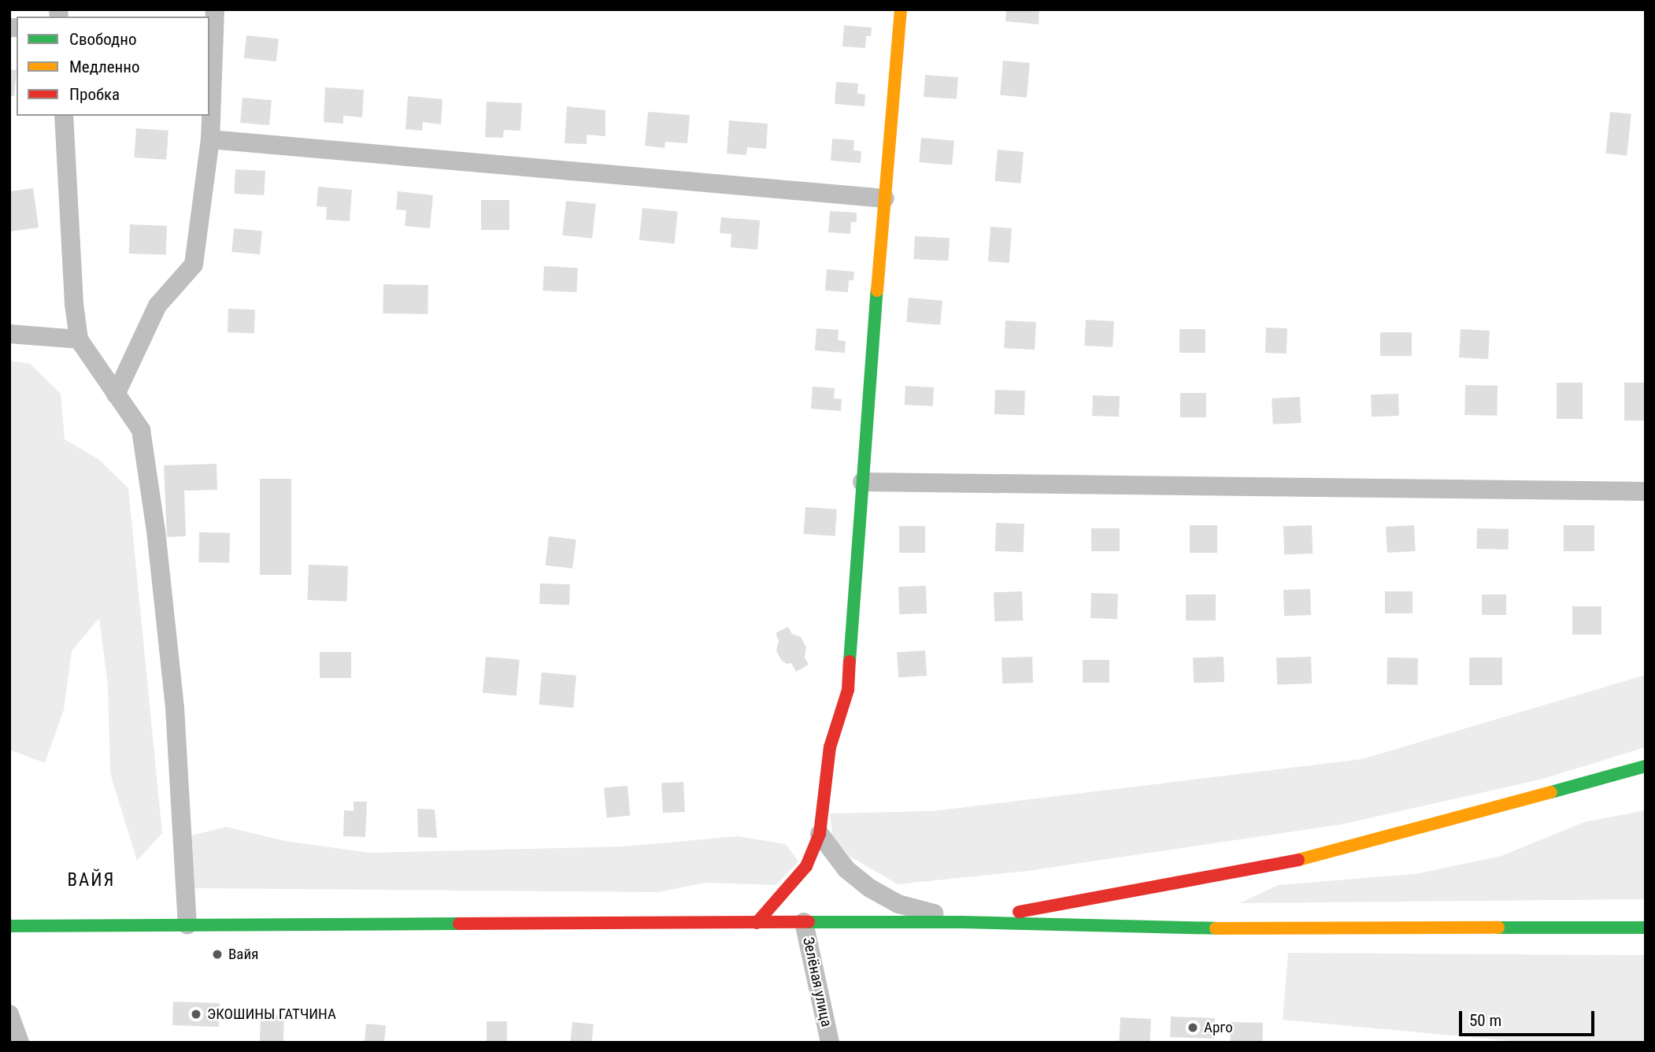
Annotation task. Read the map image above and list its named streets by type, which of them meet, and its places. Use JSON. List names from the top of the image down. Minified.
{"streets":{"street":["Зелёная улица"]},"districts":["ВАЙЯ"],"places":["Вайя","ЭКОШИНЫ ГАТЧИНА","Арго"],"legend":["Свободно","Медленно","Пробка"],"scale_bar":"50 m"}
